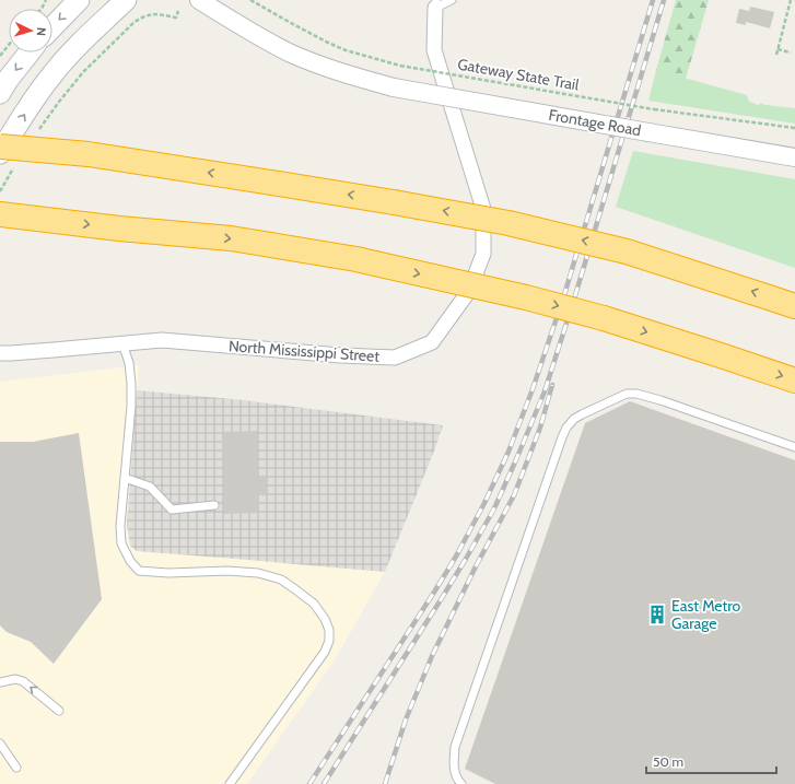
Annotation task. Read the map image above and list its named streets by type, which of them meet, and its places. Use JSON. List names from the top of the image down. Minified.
{"streets":{"street":["Frontage Road","North Mississippi Street"],"path":["Gateway State Trail"]},"places":{"building":["East Metro Garage"]},"scale_bar":"50 m","north":"right"}
